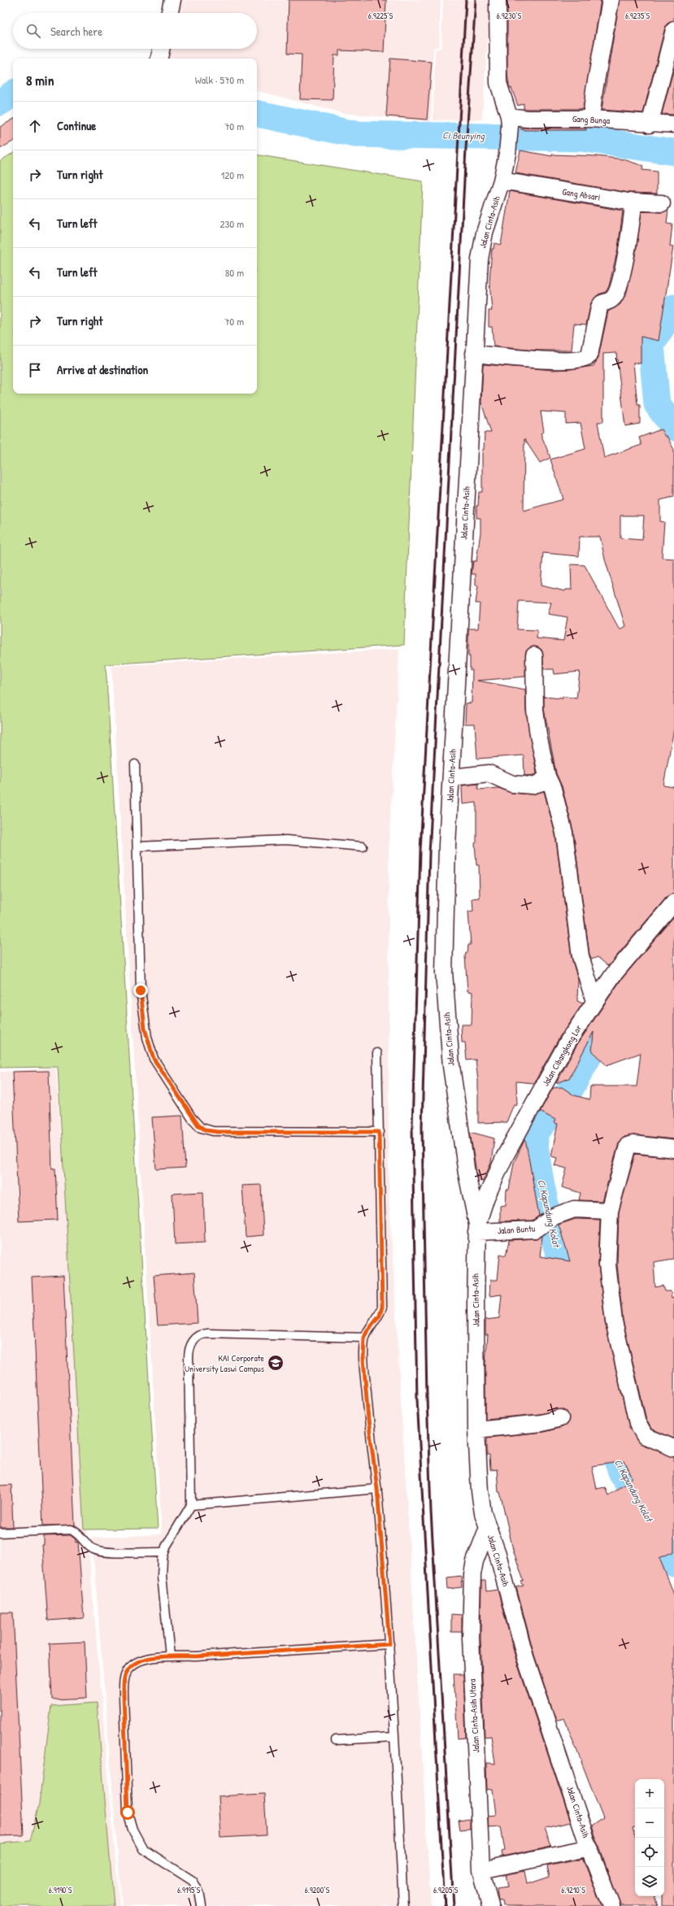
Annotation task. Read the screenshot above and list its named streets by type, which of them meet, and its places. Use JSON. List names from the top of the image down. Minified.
{"streets":{"street":["Gang Bunga","Gang Absari","Jalan Cinta-Asih","Jalan Cibangkong Lor","Jalan Buntu","Jalan Cinta-Asih Utara"]},"crossings":[["Gang Bunga","Jalan Cinta-Asih"],["Gang Absari","Jalan Cinta-Asih"],["Jalan Cinta-Asih","Jalan Cibangkong Lor"],["Jalan Cinta-Asih","Jalan Buntu"],["Jalan Cinta-Asih","Jalan Cinta-Asih Utara"],["Jalan Cibangkong Lor","Jalan Buntu"]],"water":["Ci Beunying","Ci Kapundung Kolot"],"places":{"school or university":["KAI Corporate University Laswi Campus"]},"page":{"search":"Search here","heading":["8 min","Walk · 570 m"],"list":[["Continue","70 m"],["Turn right","120 m"],["Turn left","230 m"],["Turn left","80 m"],["Turn right","70 m"],"Arrive at destination"],"map_buttons":["+","−"]},"coordinates":["6.9225°S","6.9230°S","6.9235°S","6.9190°S","6.9195°S","6.9200°S","6.9205°S","6.9210°S"]}
